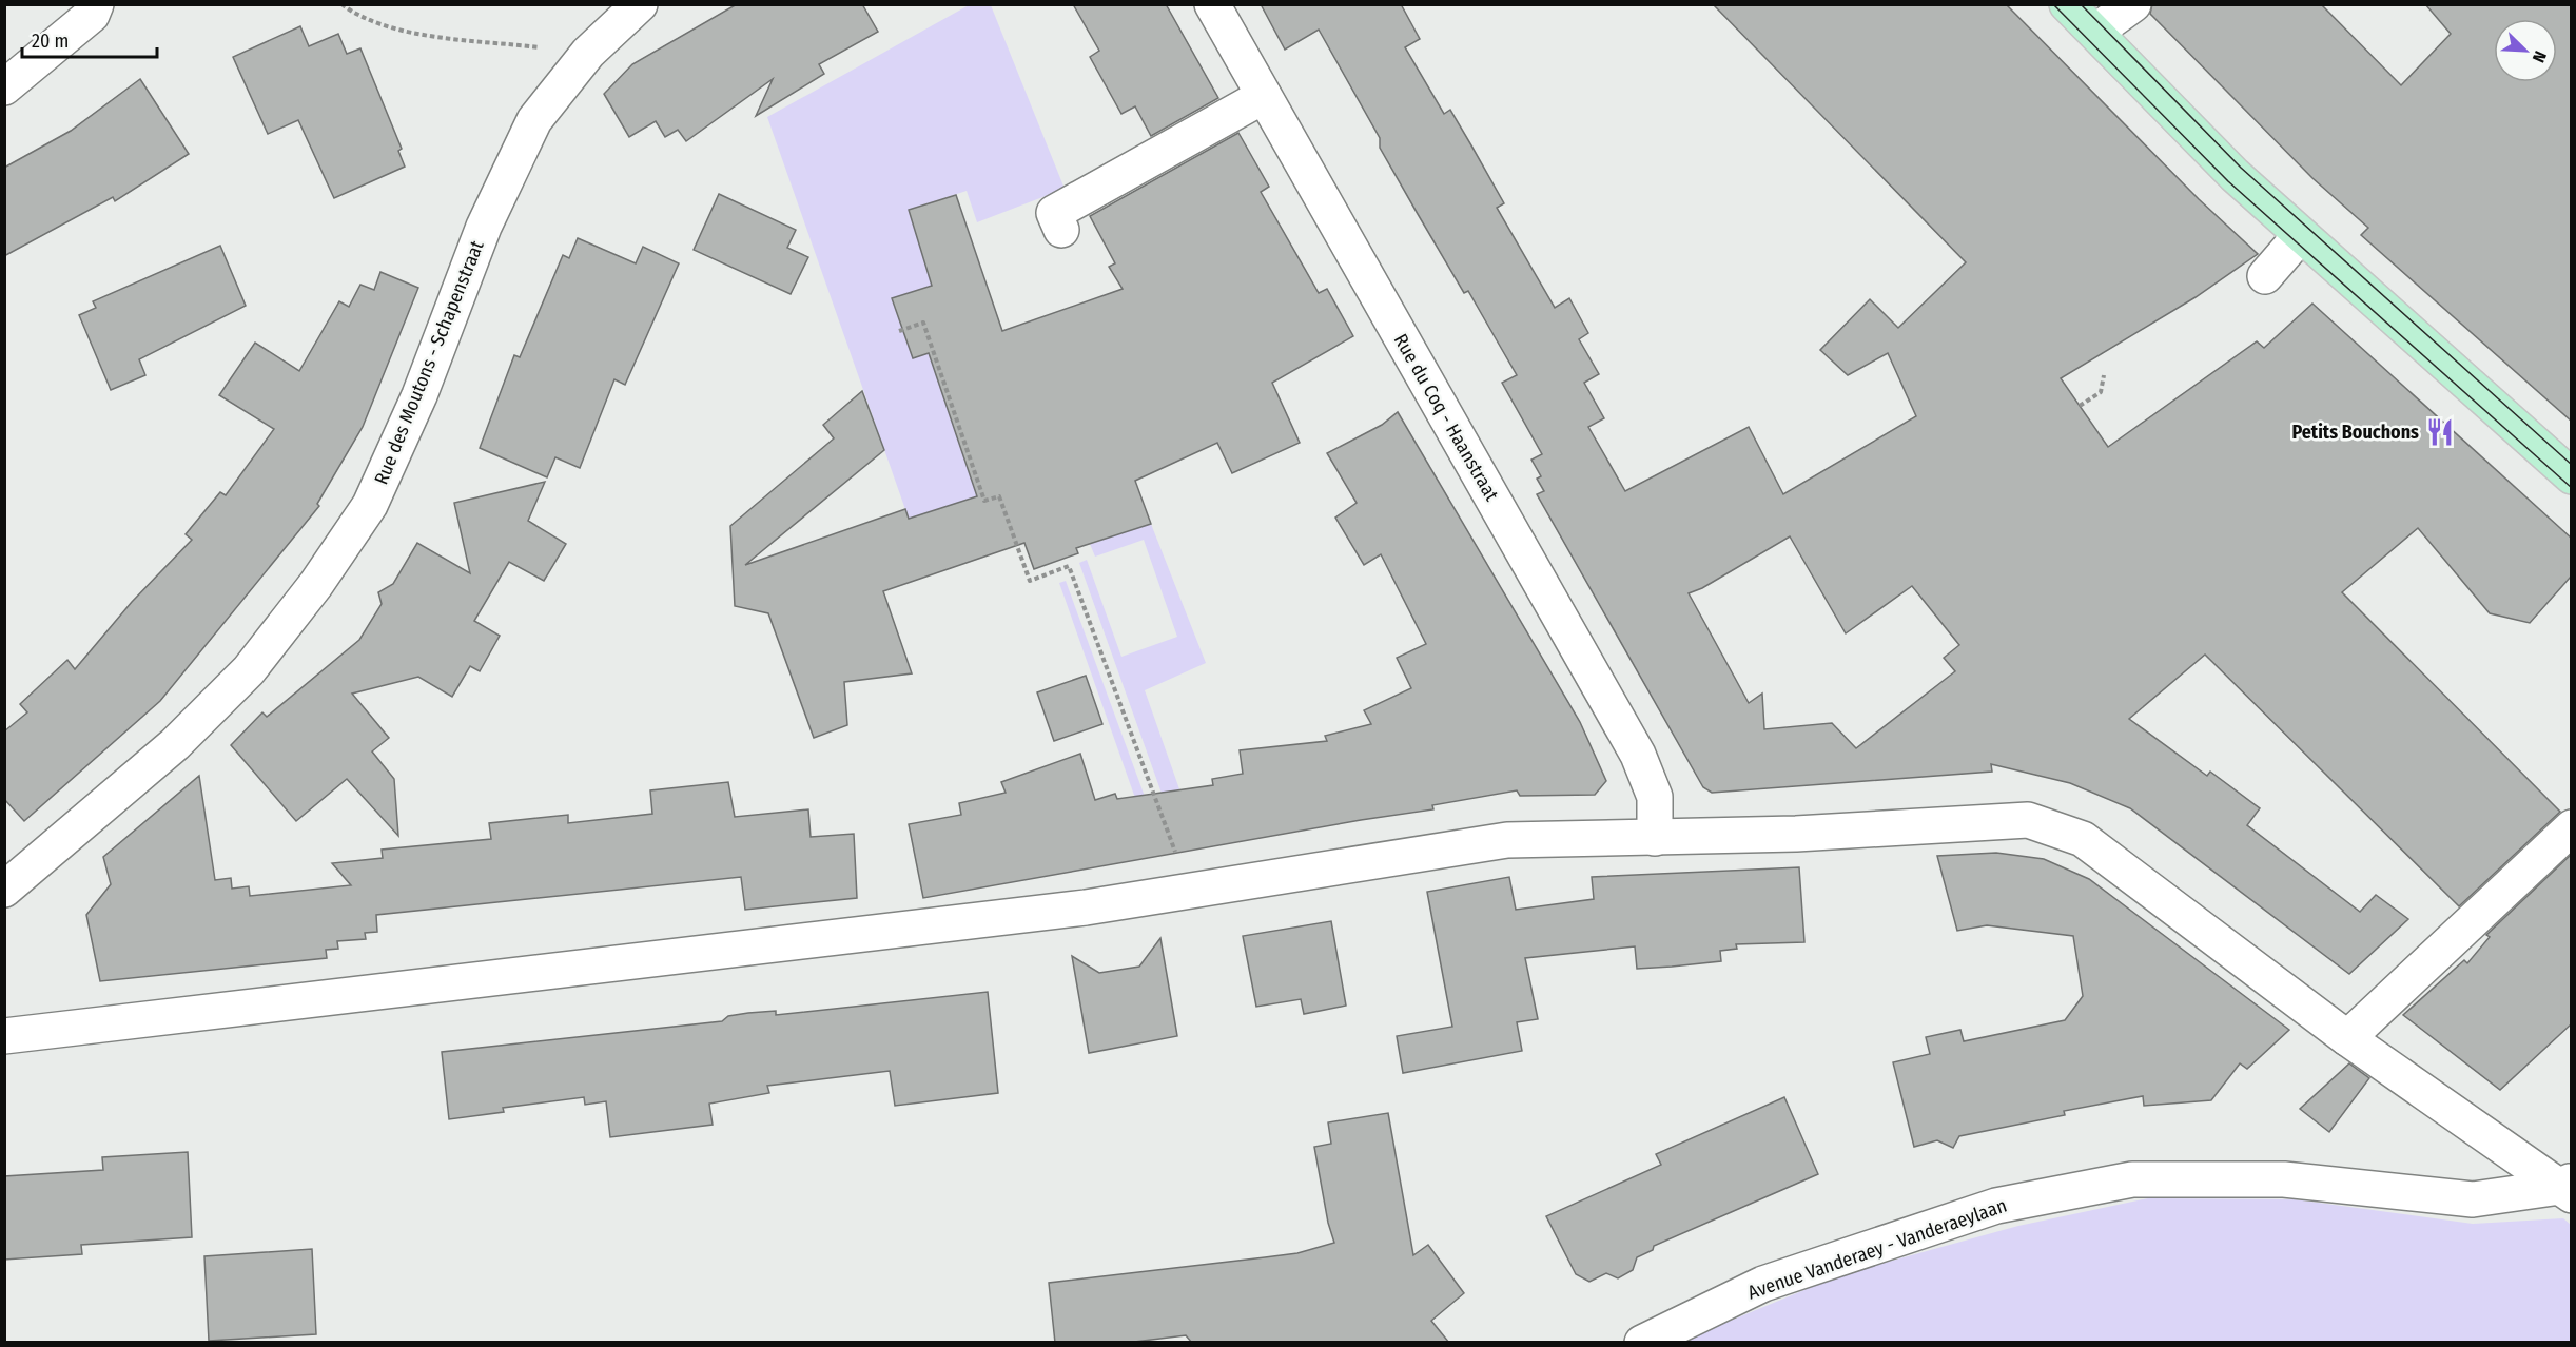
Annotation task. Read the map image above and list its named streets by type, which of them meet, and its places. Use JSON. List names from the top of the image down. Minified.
{"streets":{"street":["Rue des Moutons - Schapenstraat","Rue du Coq - Haanstraat","Avenue Vanderaey - Vanderaeylaan"]},"places":{"restaurant":["Petits Bouchons"]},"scale_bar":"20 m","north":"bottom right"}
